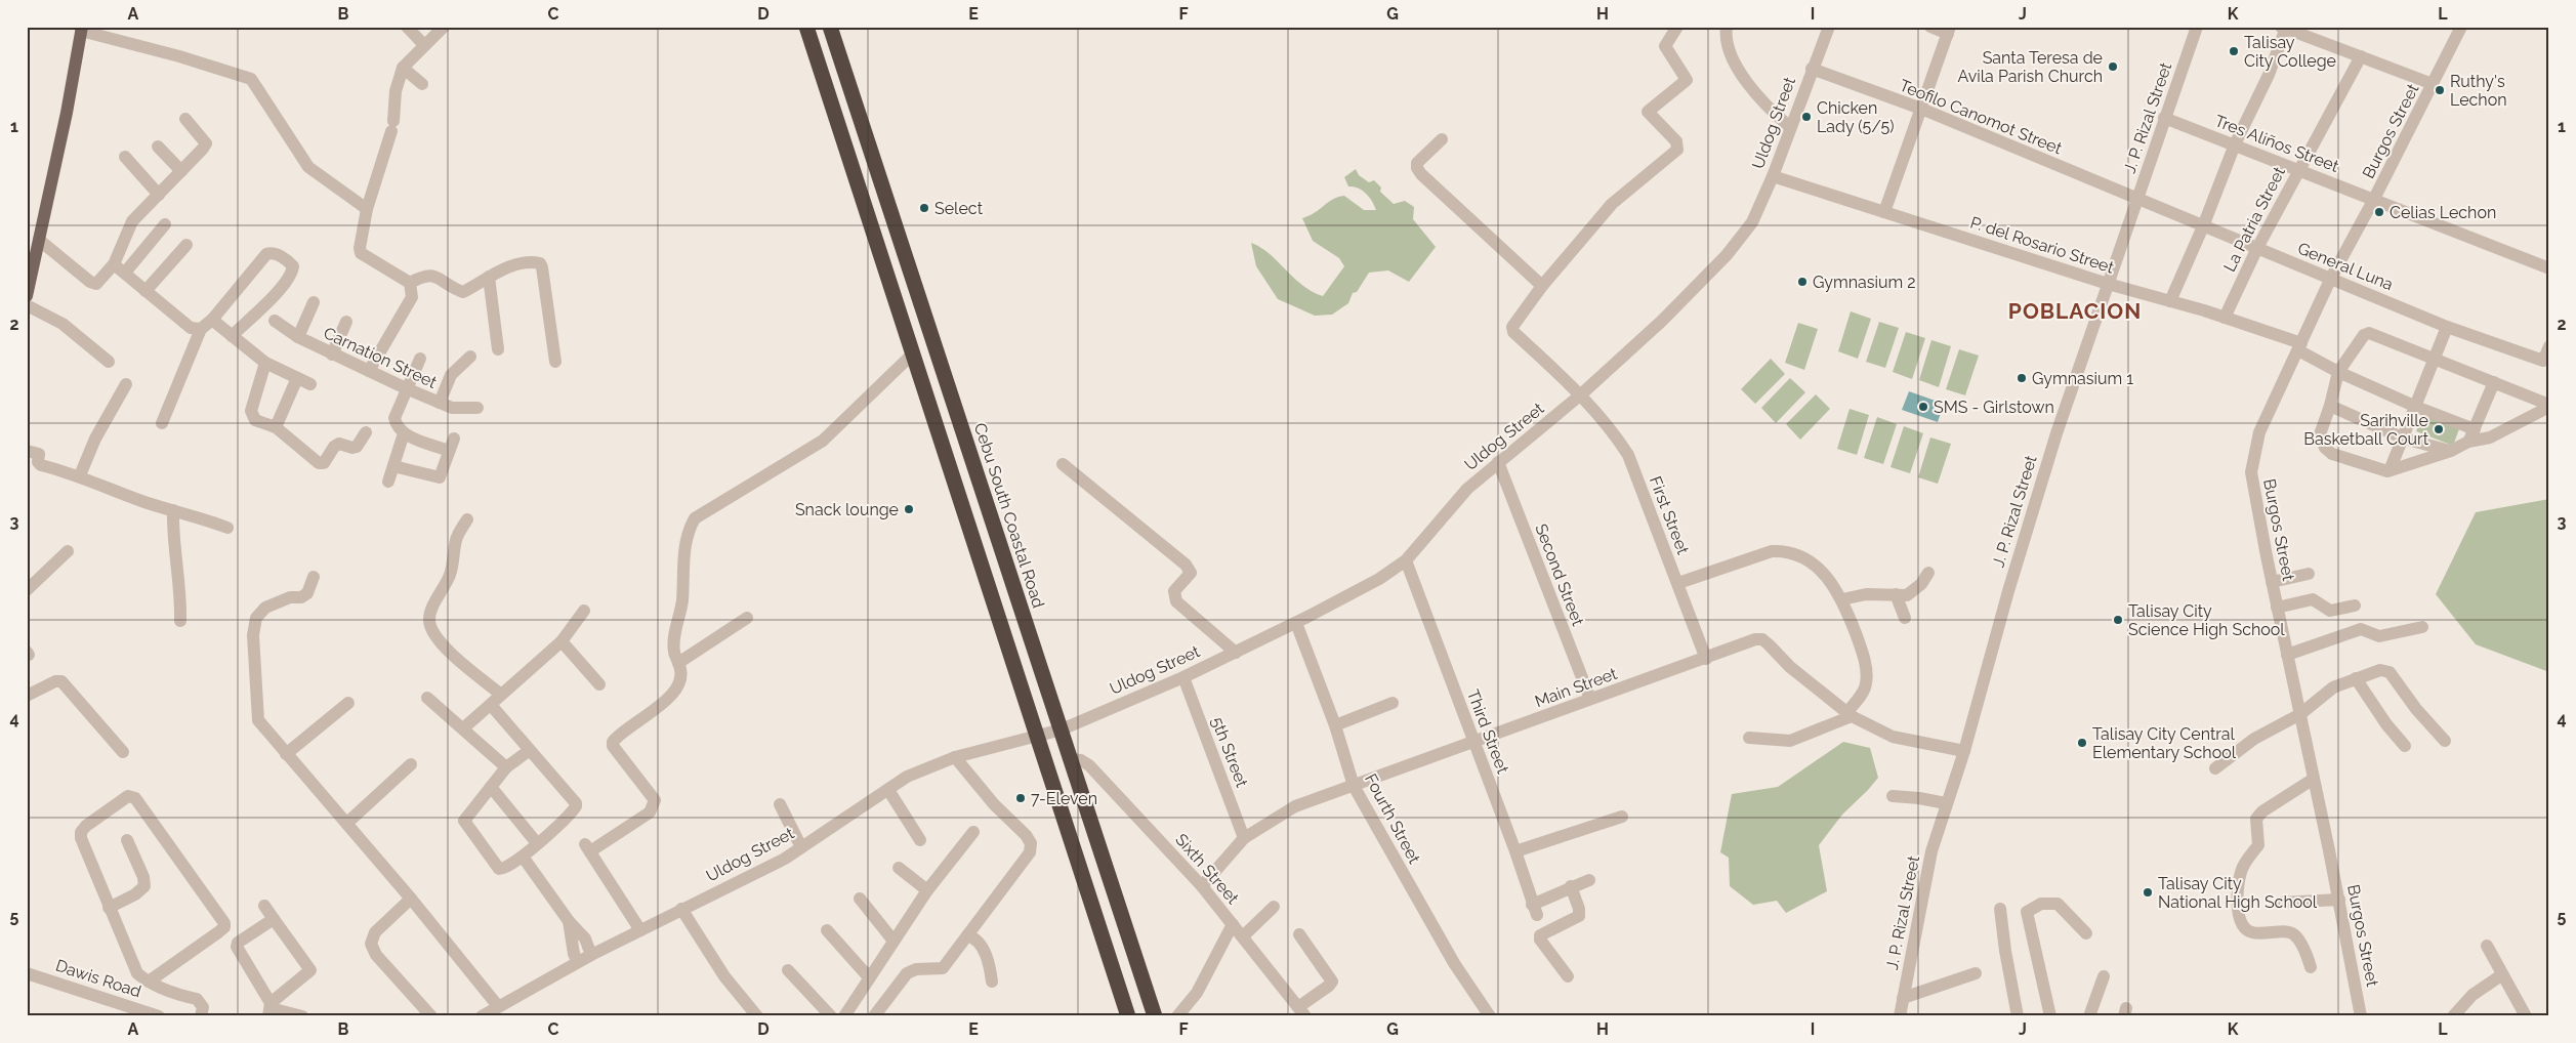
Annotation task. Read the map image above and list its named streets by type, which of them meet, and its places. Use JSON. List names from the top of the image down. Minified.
{"streets":{"highway":["Cebu South Coastal Road"],"street":["Teofilo Canomot Street","J. P. Rizal Street","Uldog Street","Burgos Street","Tres Aliños Street","La Patria Street","P. del Rosario Street","General Luna","Carnation Street","First Street","Second Street","Main Street","Third Street","5th Street","Fourth Street","Sixth Street","Dawis Road"]},"crossings":[["Teofilo Canomot Street","J. P. Rizal Street"],["Teofilo Canomot Street","Uldog Street"],["Teofilo Canomot Street","General Luna"],["J. P. Rizal Street","Tres Aliños Street"],["J. P. Rizal Street","P. del Rosario Street"],["J. P. Rizal Street","General Luna"],["J. P. Rizal Street","Main Street"],["Uldog Street","P. del Rosario Street"],["Uldog Street","Cebu South Coastal Road"],["Uldog Street","First Street"],["Uldog Street","Second Street"],["Uldog Street","Third Street"],["Uldog Street","5th Street"],["Uldog Street","Fourth Street"],["Burgos Street","Tres Aliños Street"],["Burgos Street","P. del Rosario Street"],["Burgos Street","General Luna"],["Tres Aliños Street","La Patria Street"],["La Patria Street","P. del Rosario Street"],["La Patria Street","General Luna"],["Cebu South Coastal Road","Sixth Street"],["First Street","Main Street"],["Second Street","Main Street"],["Main Street","Third Street"],["Main Street","5th Street"],["Main Street","Fourth Street"],["Main Street","Sixth Street"]],"districts":["POBLACION"],"places":["Talisay City College","Santa Teresa de Avila Parish Church","Ruthy's Lechon","Chicken Lady (5/5)","Select","Celias Lechon","Gymnasium 2","Gymnasium 1","SMS - Girlstown","Sarihville Basketball Court","Snack lounge","Talisay City Science High School","Talisay City Central Elementary School","7-Eleven","Talisay City National High School"],"grid":{"columns":["A","B","C","D","E","F","G","H","I","J","K","L"],"rows":["1","2","3","4","5"]}}
